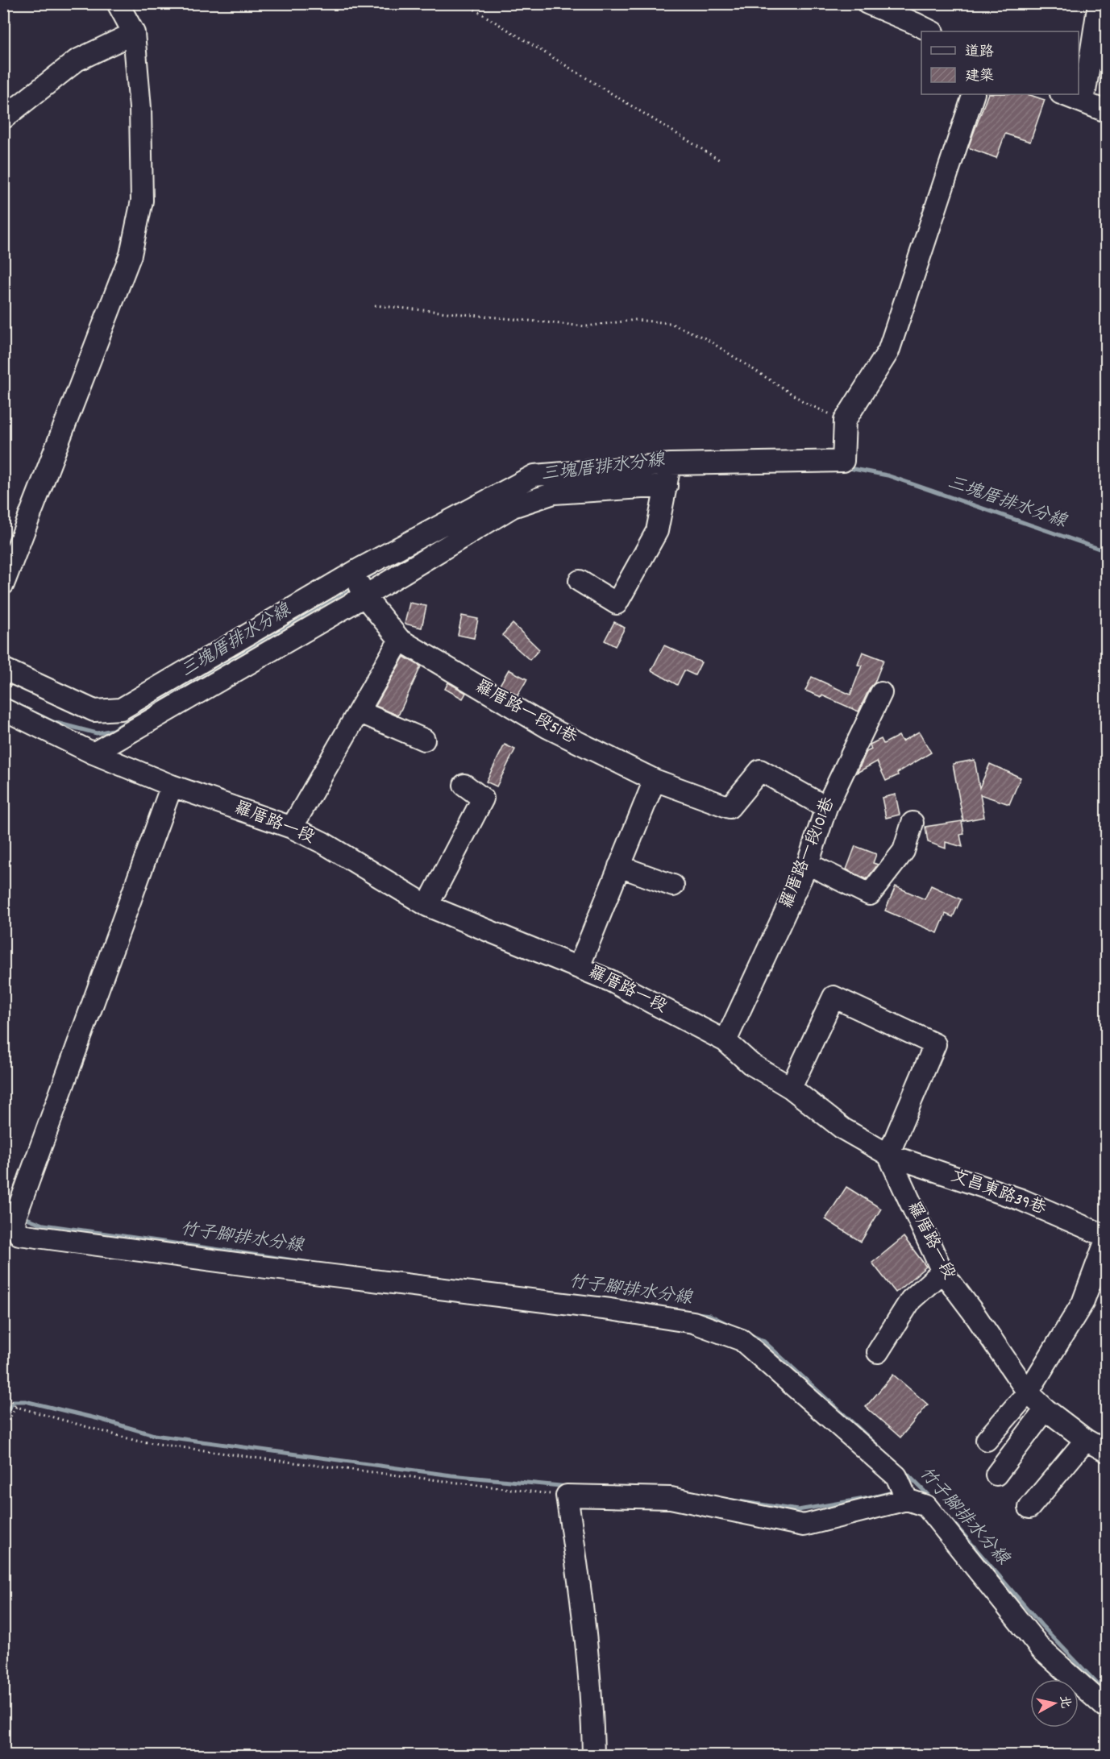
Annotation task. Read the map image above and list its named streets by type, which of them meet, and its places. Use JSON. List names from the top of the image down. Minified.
{"streets":{"street":["羅厝路一段51巷","羅厝路一段","羅厝路一段101巷","文昌東路39巷"]},"crossings":[["羅厝路一段51巷","羅厝路一段101巷"],["羅厝路一段","羅厝路一段101巷"],["羅厝路一段","文昌東路39巷"]],"water":["三塊厝排水分線","竹子腳排水分線"],"legend":["道路","建築"],"north":"right"}
